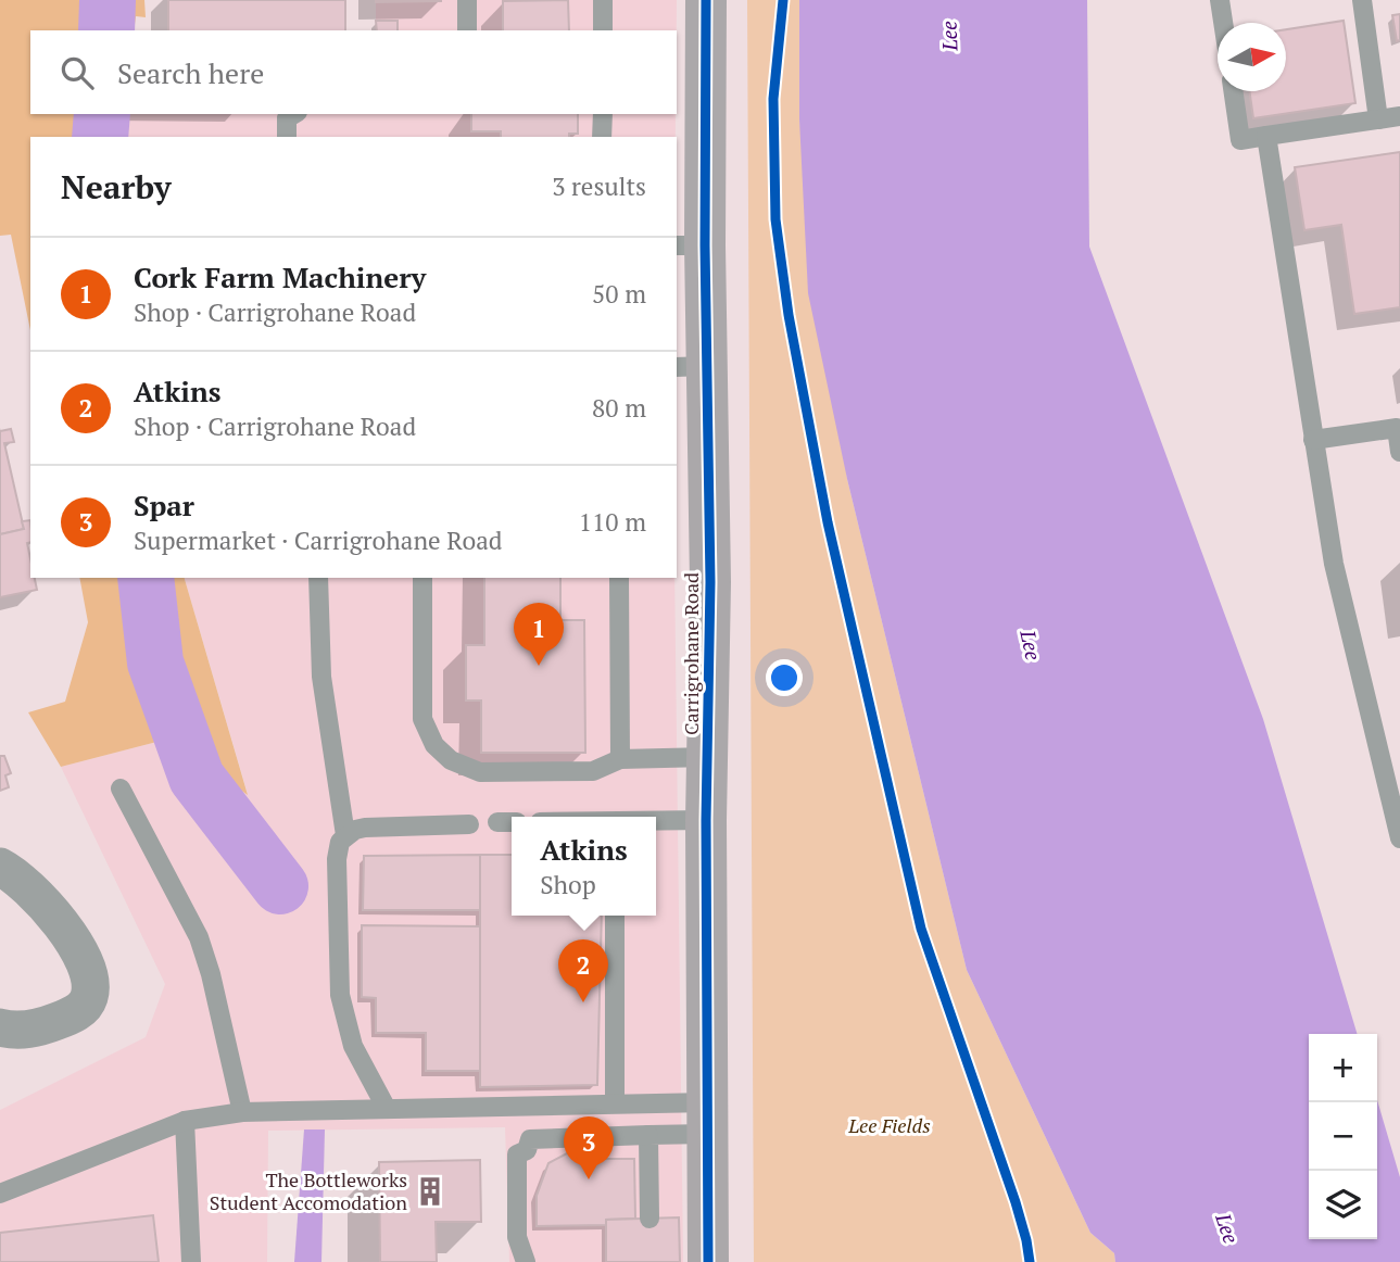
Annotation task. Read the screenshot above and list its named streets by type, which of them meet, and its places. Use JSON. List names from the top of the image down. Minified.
{"streets":{"highway":["Carrigrohane Road"]},"water":["Lee"],"parks":["Lee Fields"],"places":{"building":["The Bottleworks Student Accomodation"]},"north":"right","page":{"search":"Search here","heading":["Nearby","3 results"],"list":[{"mark":"1","name":"Cork Farm Machinery","note":"Shop · Carrigrohane Road","value":"50 m"},{"mark":"2","name":"Atkins","note":"Shop · Carrigrohane Road","value":"80 m"},{"mark":"3","name":"Spar","note":"Supermarket · Carrigrohane Road","value":"110 m"}],"pins":["1","2","3"],"popup":["Atkins","Shop"],"map_buttons":["+","−"]}}
